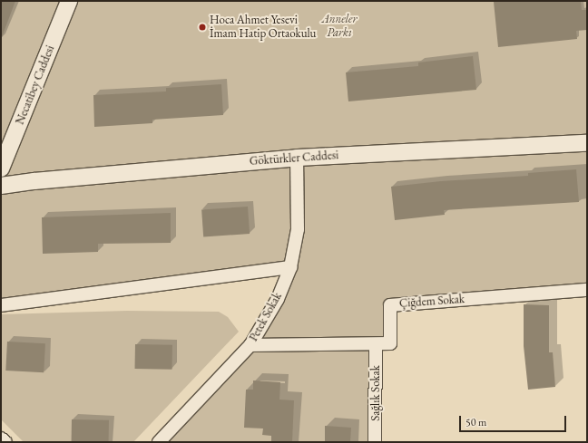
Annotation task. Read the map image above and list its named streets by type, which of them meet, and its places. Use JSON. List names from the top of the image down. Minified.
{"streets":{"street":["Necatibey Caddesi","Göktürkler Caddesi","Çiğdem Sokak","Petek Sokak","Sağlık Sokak"]},"crossings":[["Göktürkler Caddesi","Petek Sokak"],["Çiğdem Sokak","Petek Sokak"],["Çiğdem Sokak","Sağlık Sokak"]],"parks":["Anneler Parkı"],"places":["Hoca Ahmet Yesevi İmam Hatip Ortaokulu"],"scale_bar":"50 m"}
